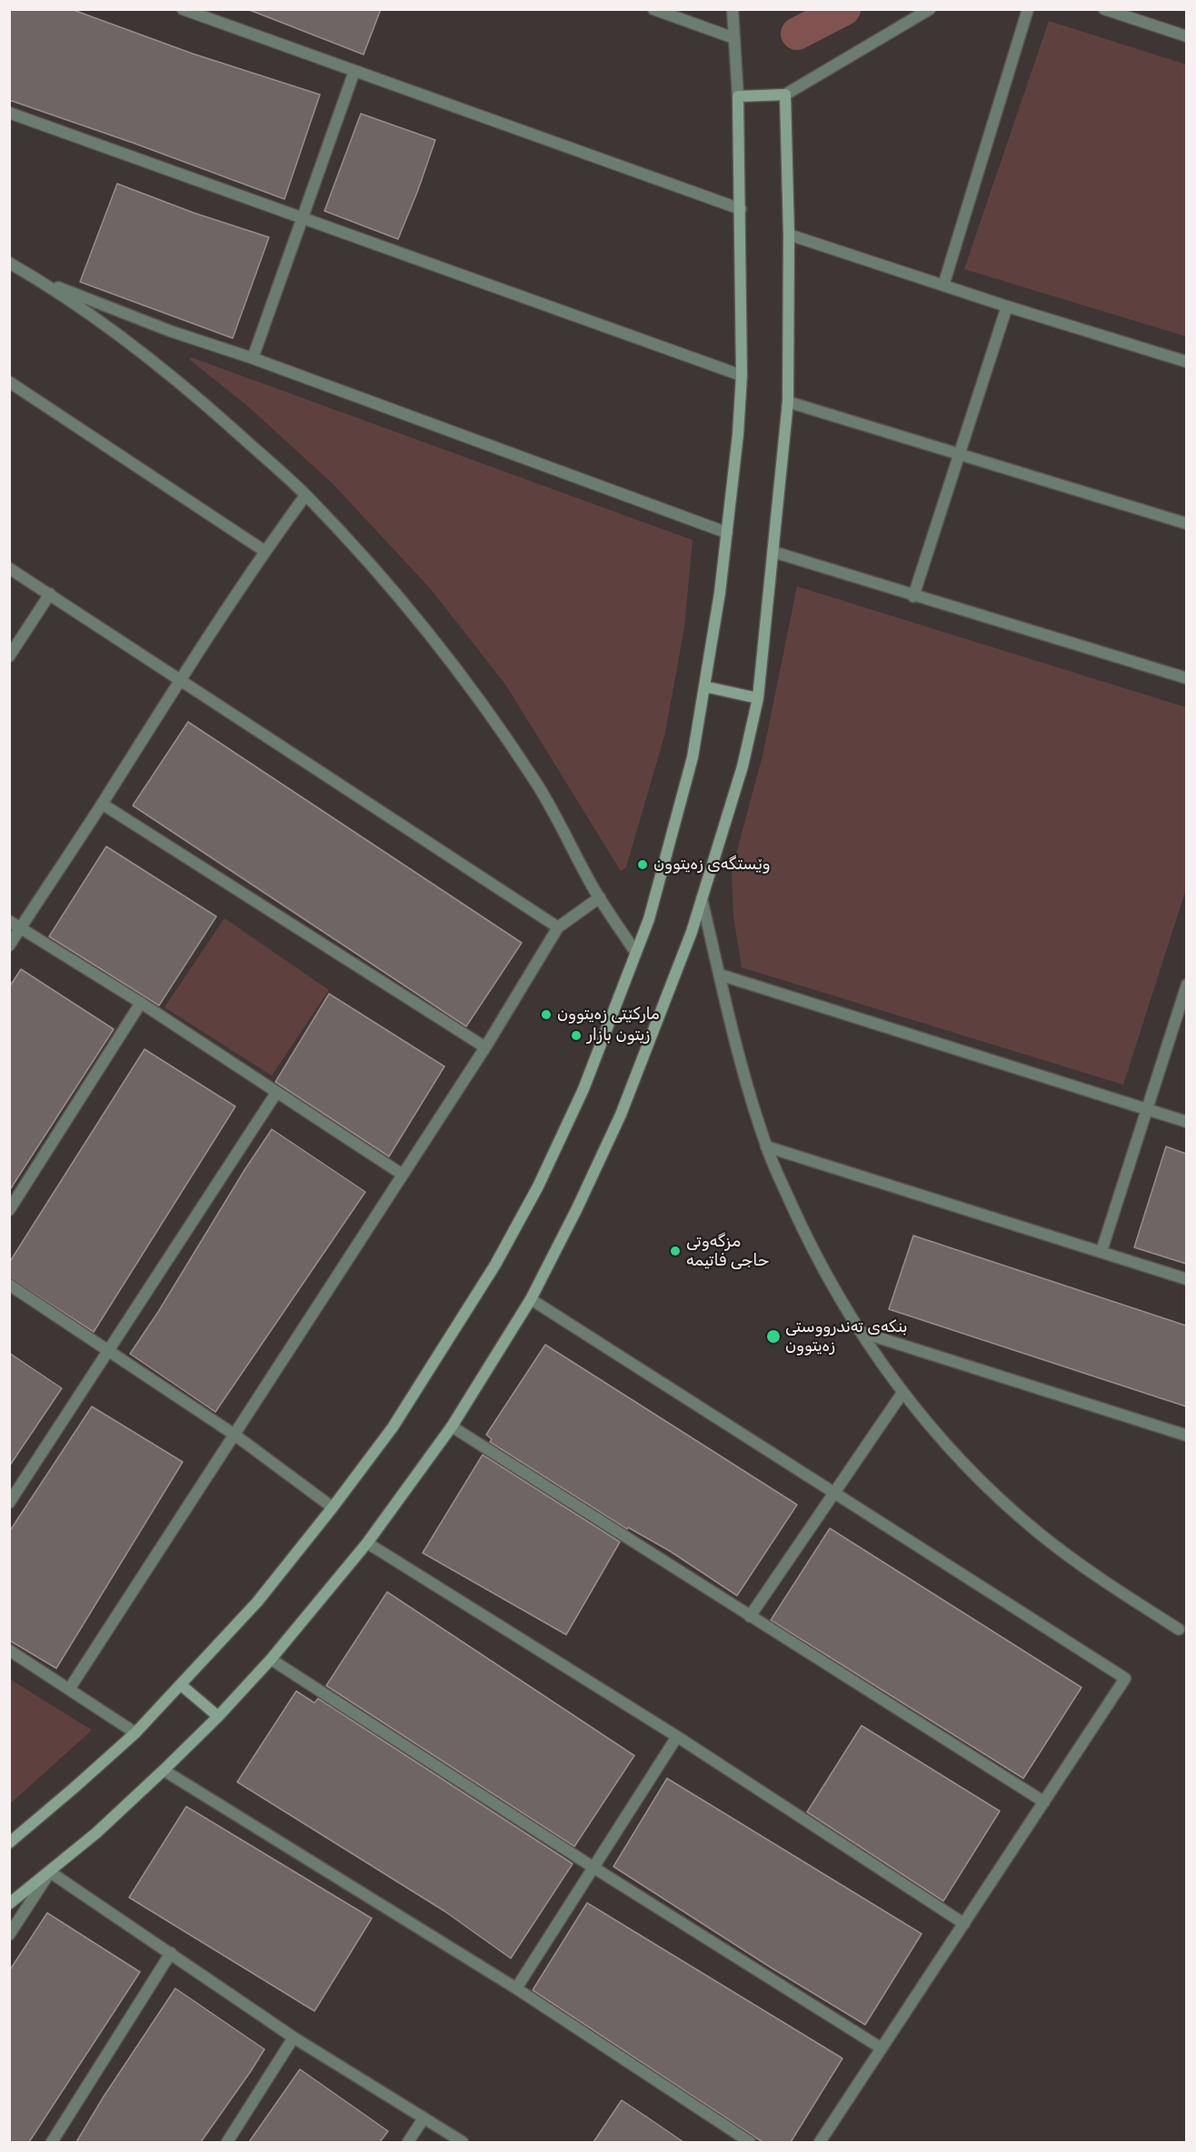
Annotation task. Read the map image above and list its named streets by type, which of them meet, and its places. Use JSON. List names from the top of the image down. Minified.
{"places":["وێستگەی زەیتوون","مارکێتی زەیتوون","زيتون بازار","مزگەوتی حاجی فاتیمە","بنکەی تەندرووستی زەیتوون"]}
